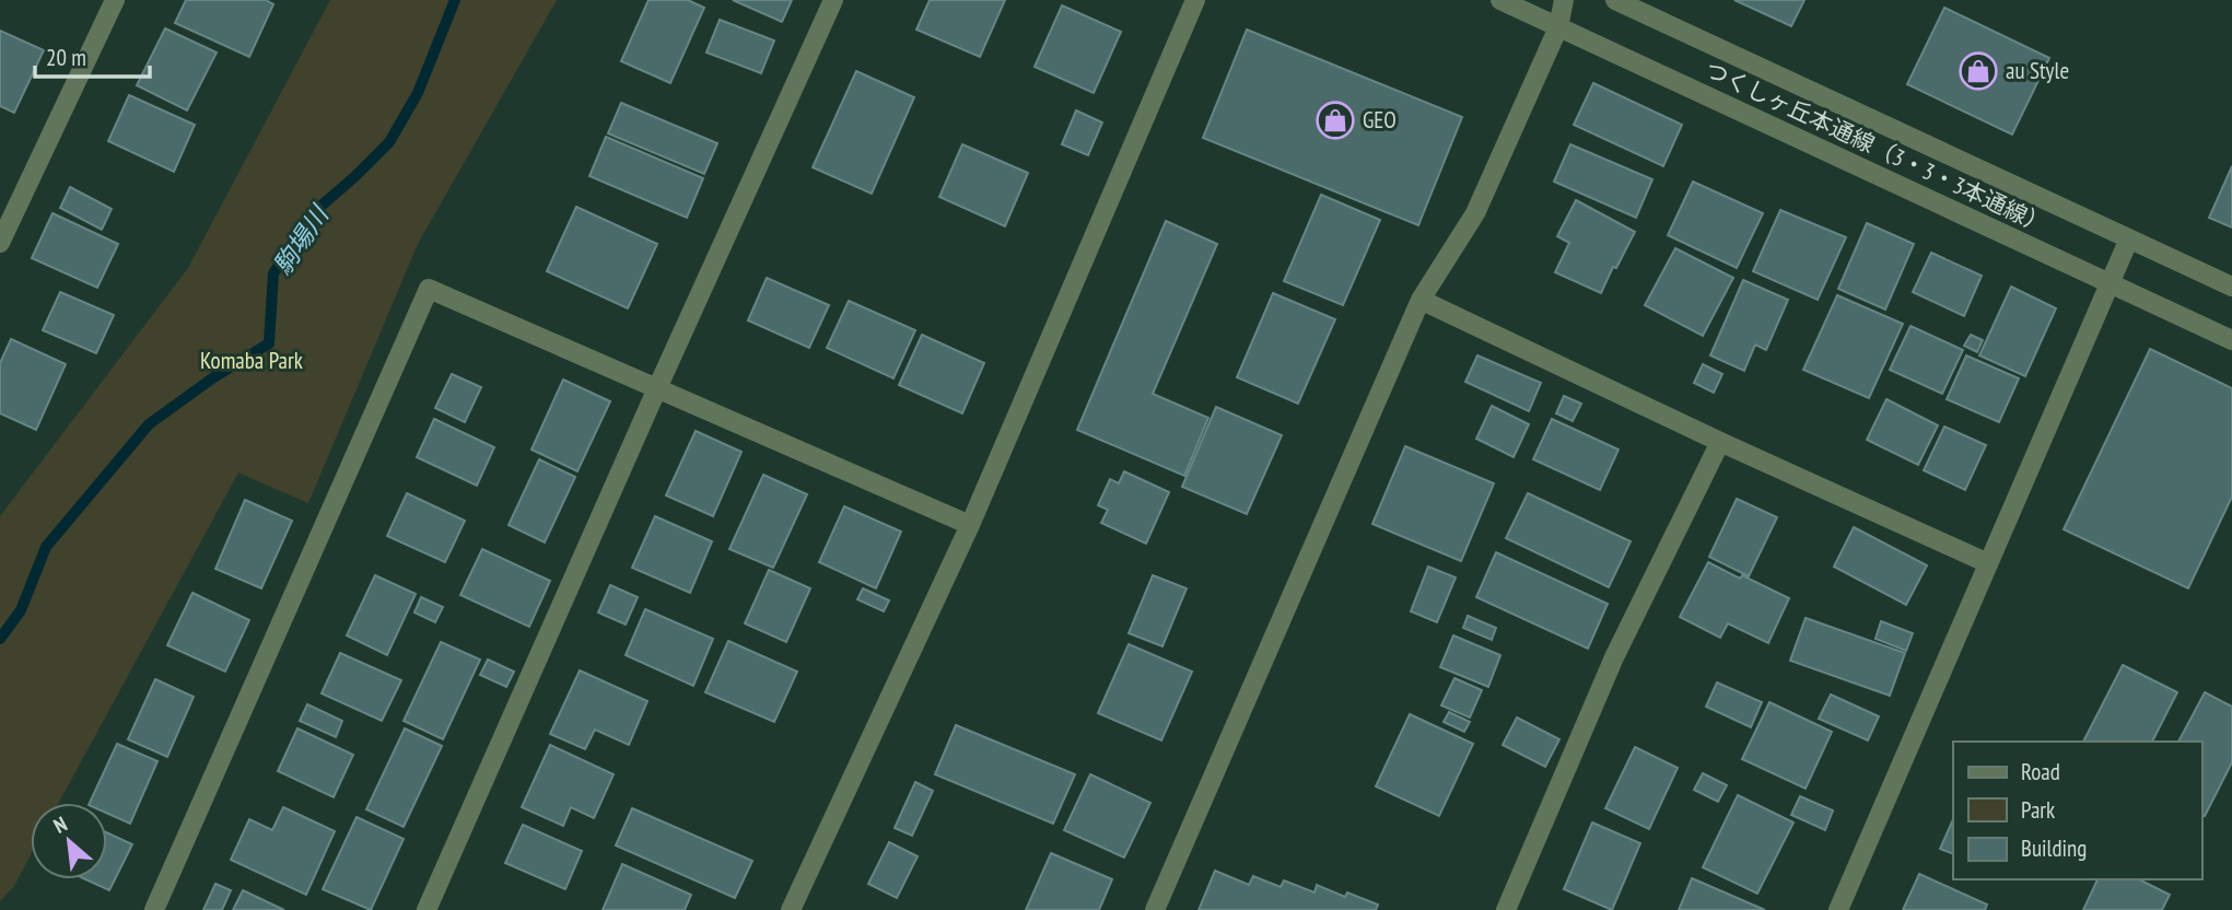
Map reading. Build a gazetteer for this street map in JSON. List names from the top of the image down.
{
  "streets": {
    "street": ["つくしヶ丘本通線（3・3・3本通線）"]
  },
  "water": ["駒場川"],
  "parks": ["Komaba Park"],
  "places": {
    "shop": ["au Style", "GEO"]
  },
  "legend": ["Road", "Park", "Building"],
  "scale_bar": "20 m",
  "north": "top left"
}
